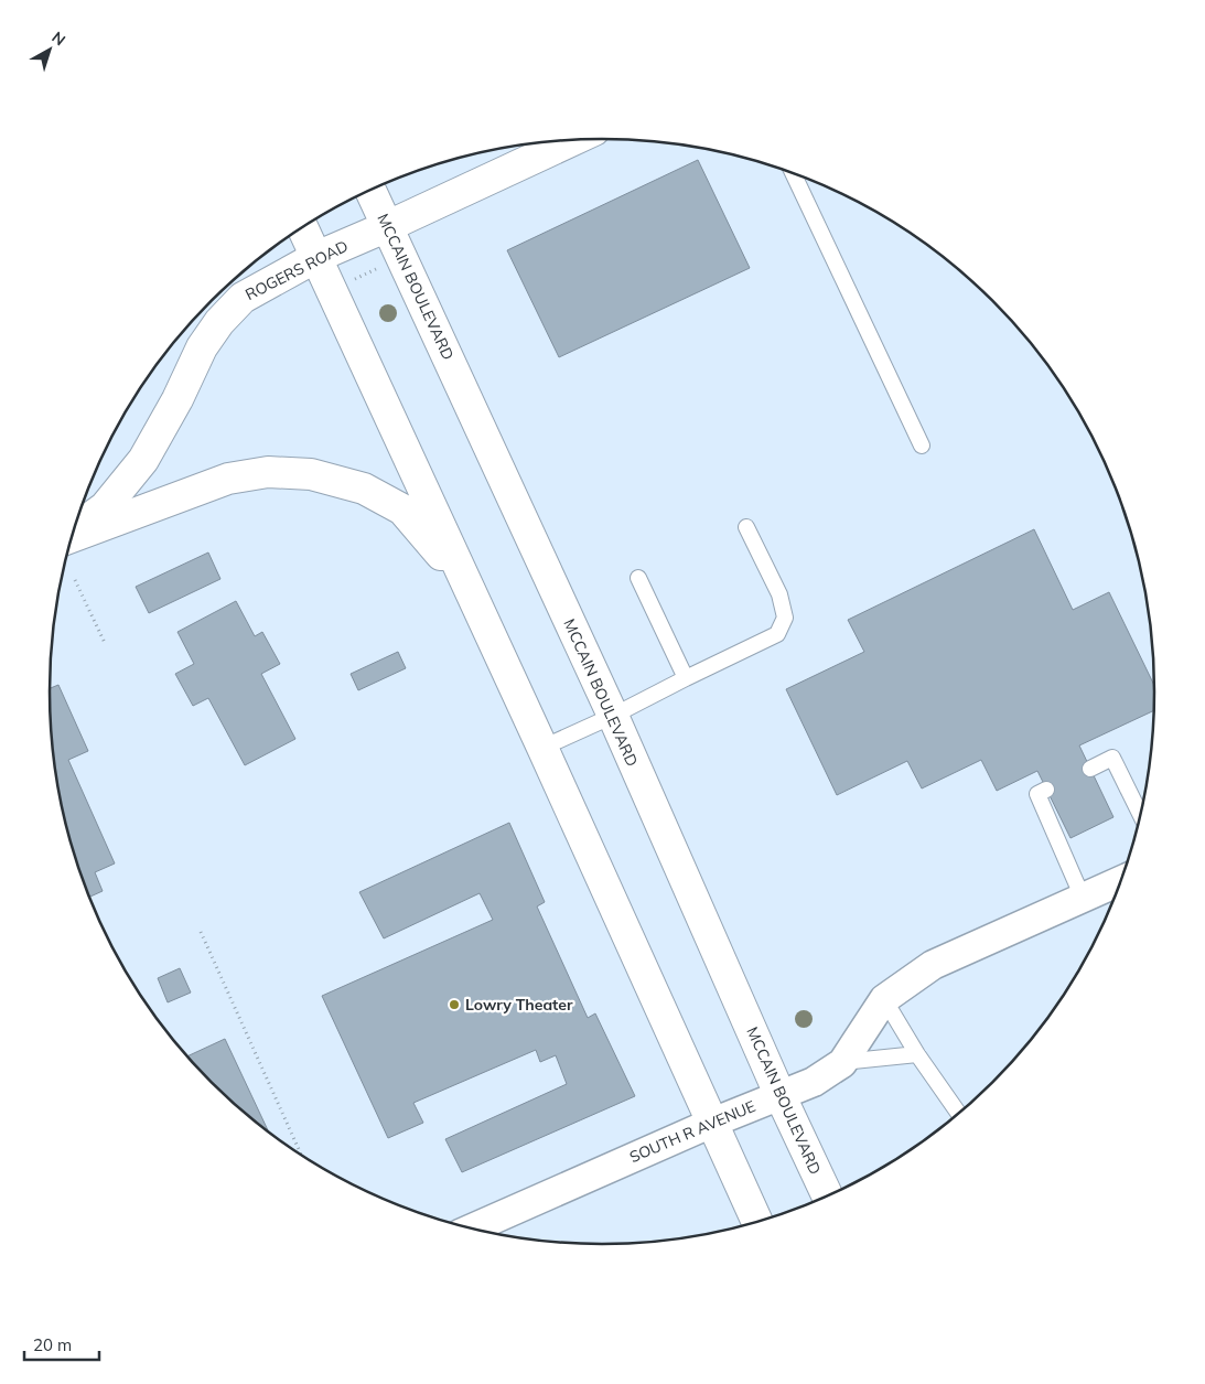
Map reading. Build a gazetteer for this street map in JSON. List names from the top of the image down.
{
  "streets": {
    "street": ["ROGERS ROAD", "MCCAIN BOULEVARD", "SOUTH R AVENUE"]
  },
  "crossings": [
    ["ROGERS ROAD", "MCCAIN BOULEVARD"],
    ["MCCAIN BOULEVARD", "SOUTH R AVENUE"]
  ],
  "places": ["Lowry Theater"],
  "scale_bar": "20 m",
  "north": "top right"
}
